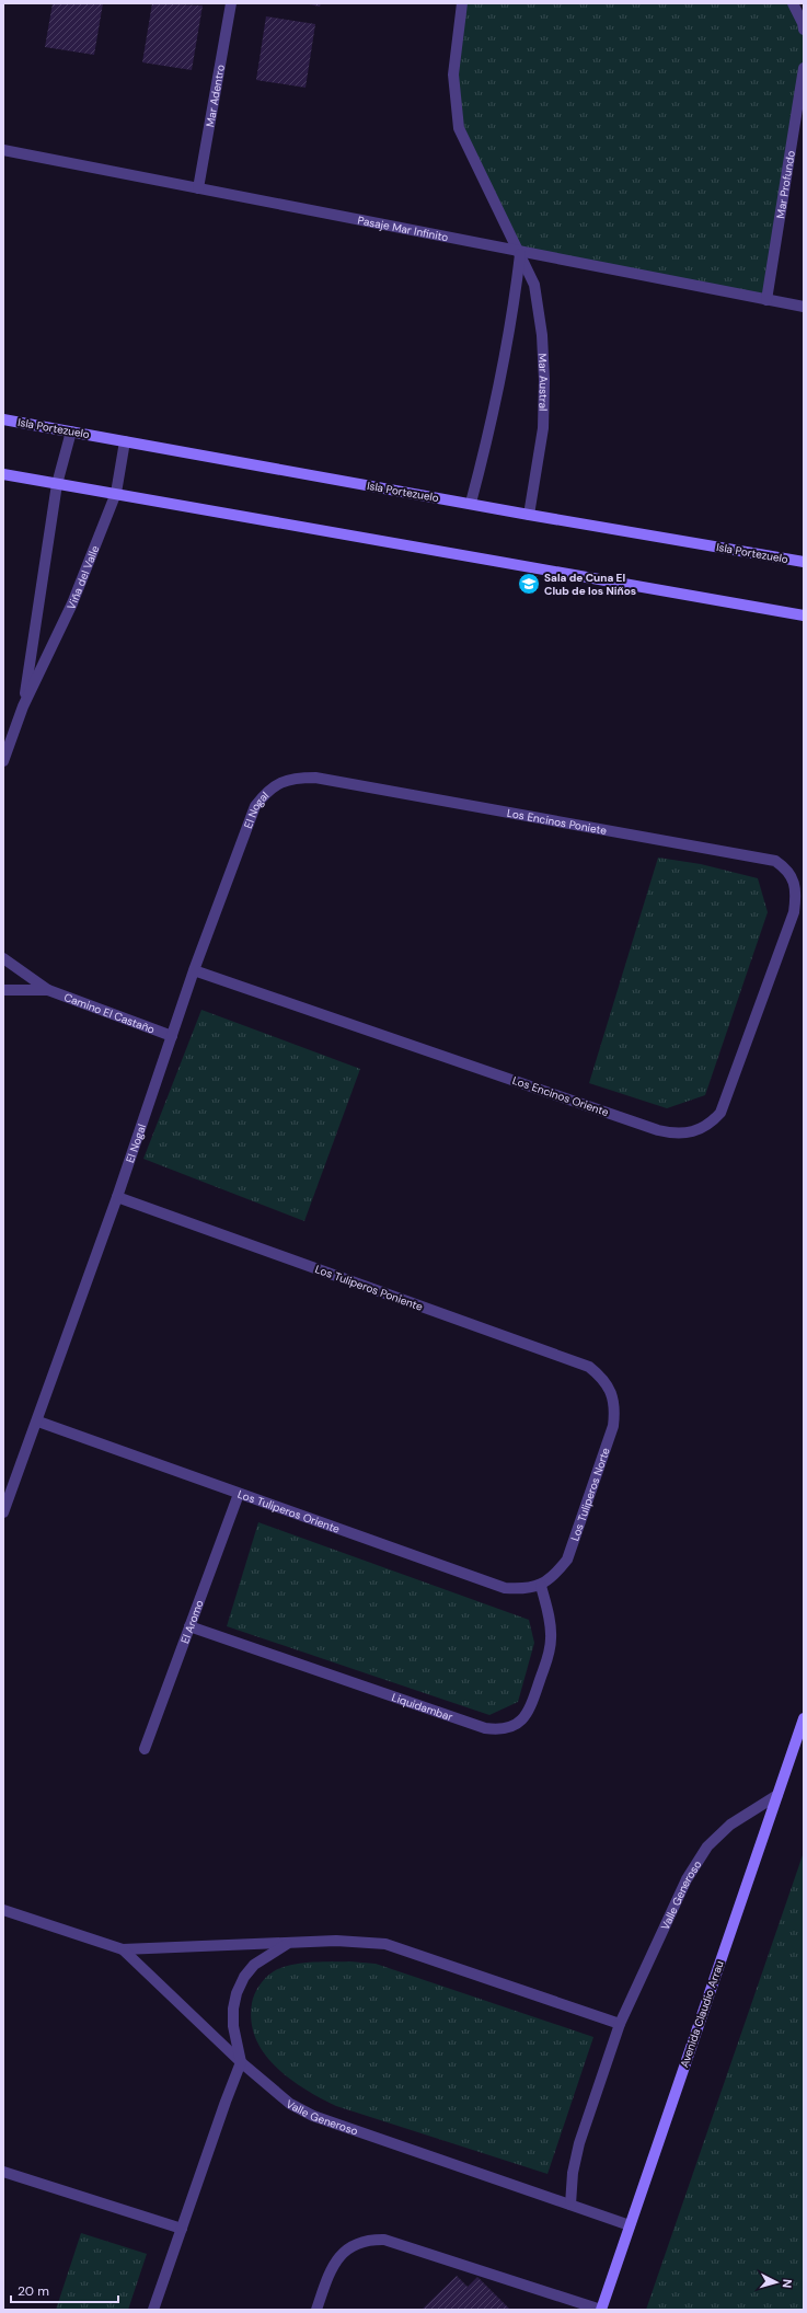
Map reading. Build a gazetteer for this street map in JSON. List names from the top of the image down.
{
  "streets": {
    "street": [
      "Mar Adentro",
      "Mar Profundo",
      "Pasaje Mar Infinito",
      "Mar Austral",
      "Isla Portezuelo",
      "Viña del Valle",
      "El Nogal",
      "Los Encinos Poniete",
      "Camino El Castaño",
      "Los Encinos Oriente",
      "Los Tuliperos Poniente",
      "Los Tuliperos Norte",
      "Los Tuliperos Oriente",
      "El Aromo",
      "Liquidambar",
      "Valle Generoso",
      "Avenida Claudio Arrau"
    ]
  },
  "crossings": [
    ["Mar Adentro", "Pasaje Mar Infinito"],
    ["Mar Profundo", "Pasaje Mar Infinito"],
    ["Pasaje Mar Infinito", "Mar Austral"],
    ["Mar Austral", "Isla Portezuelo"],
    ["Isla Portezuelo", "Viña del Valle"],
    ["El Nogal", "Los Encinos Poniete"],
    ["El Nogal", "Camino El Castaño"],
    ["El Nogal", "Los Encinos Oriente"],
    ["El Nogal", "Los Tuliperos Poniente"],
    ["El Nogal", "Los Tuliperos Oriente"],
    ["Los Encinos Poniete", "Los Encinos Oriente"],
    ["Los Tuliperos Poniente", "Los Tuliperos Norte"],
    ["Los Tuliperos Norte", "Los Tuliperos Oriente"],
    ["Los Tuliperos Norte", "Liquidambar"],
    ["Los Tuliperos Oriente", "El Aromo"],
    ["Los Tuliperos Oriente", "Liquidambar"],
    ["El Aromo", "Liquidambar"],
    ["Valle Generoso", "Avenida Claudio Arrau"]
  ],
  "places": {
    "school or university": ["Sala de Cuna El Club de los Niños"]
  },
  "scale_bar": "20 m",
  "north": "right"
}
